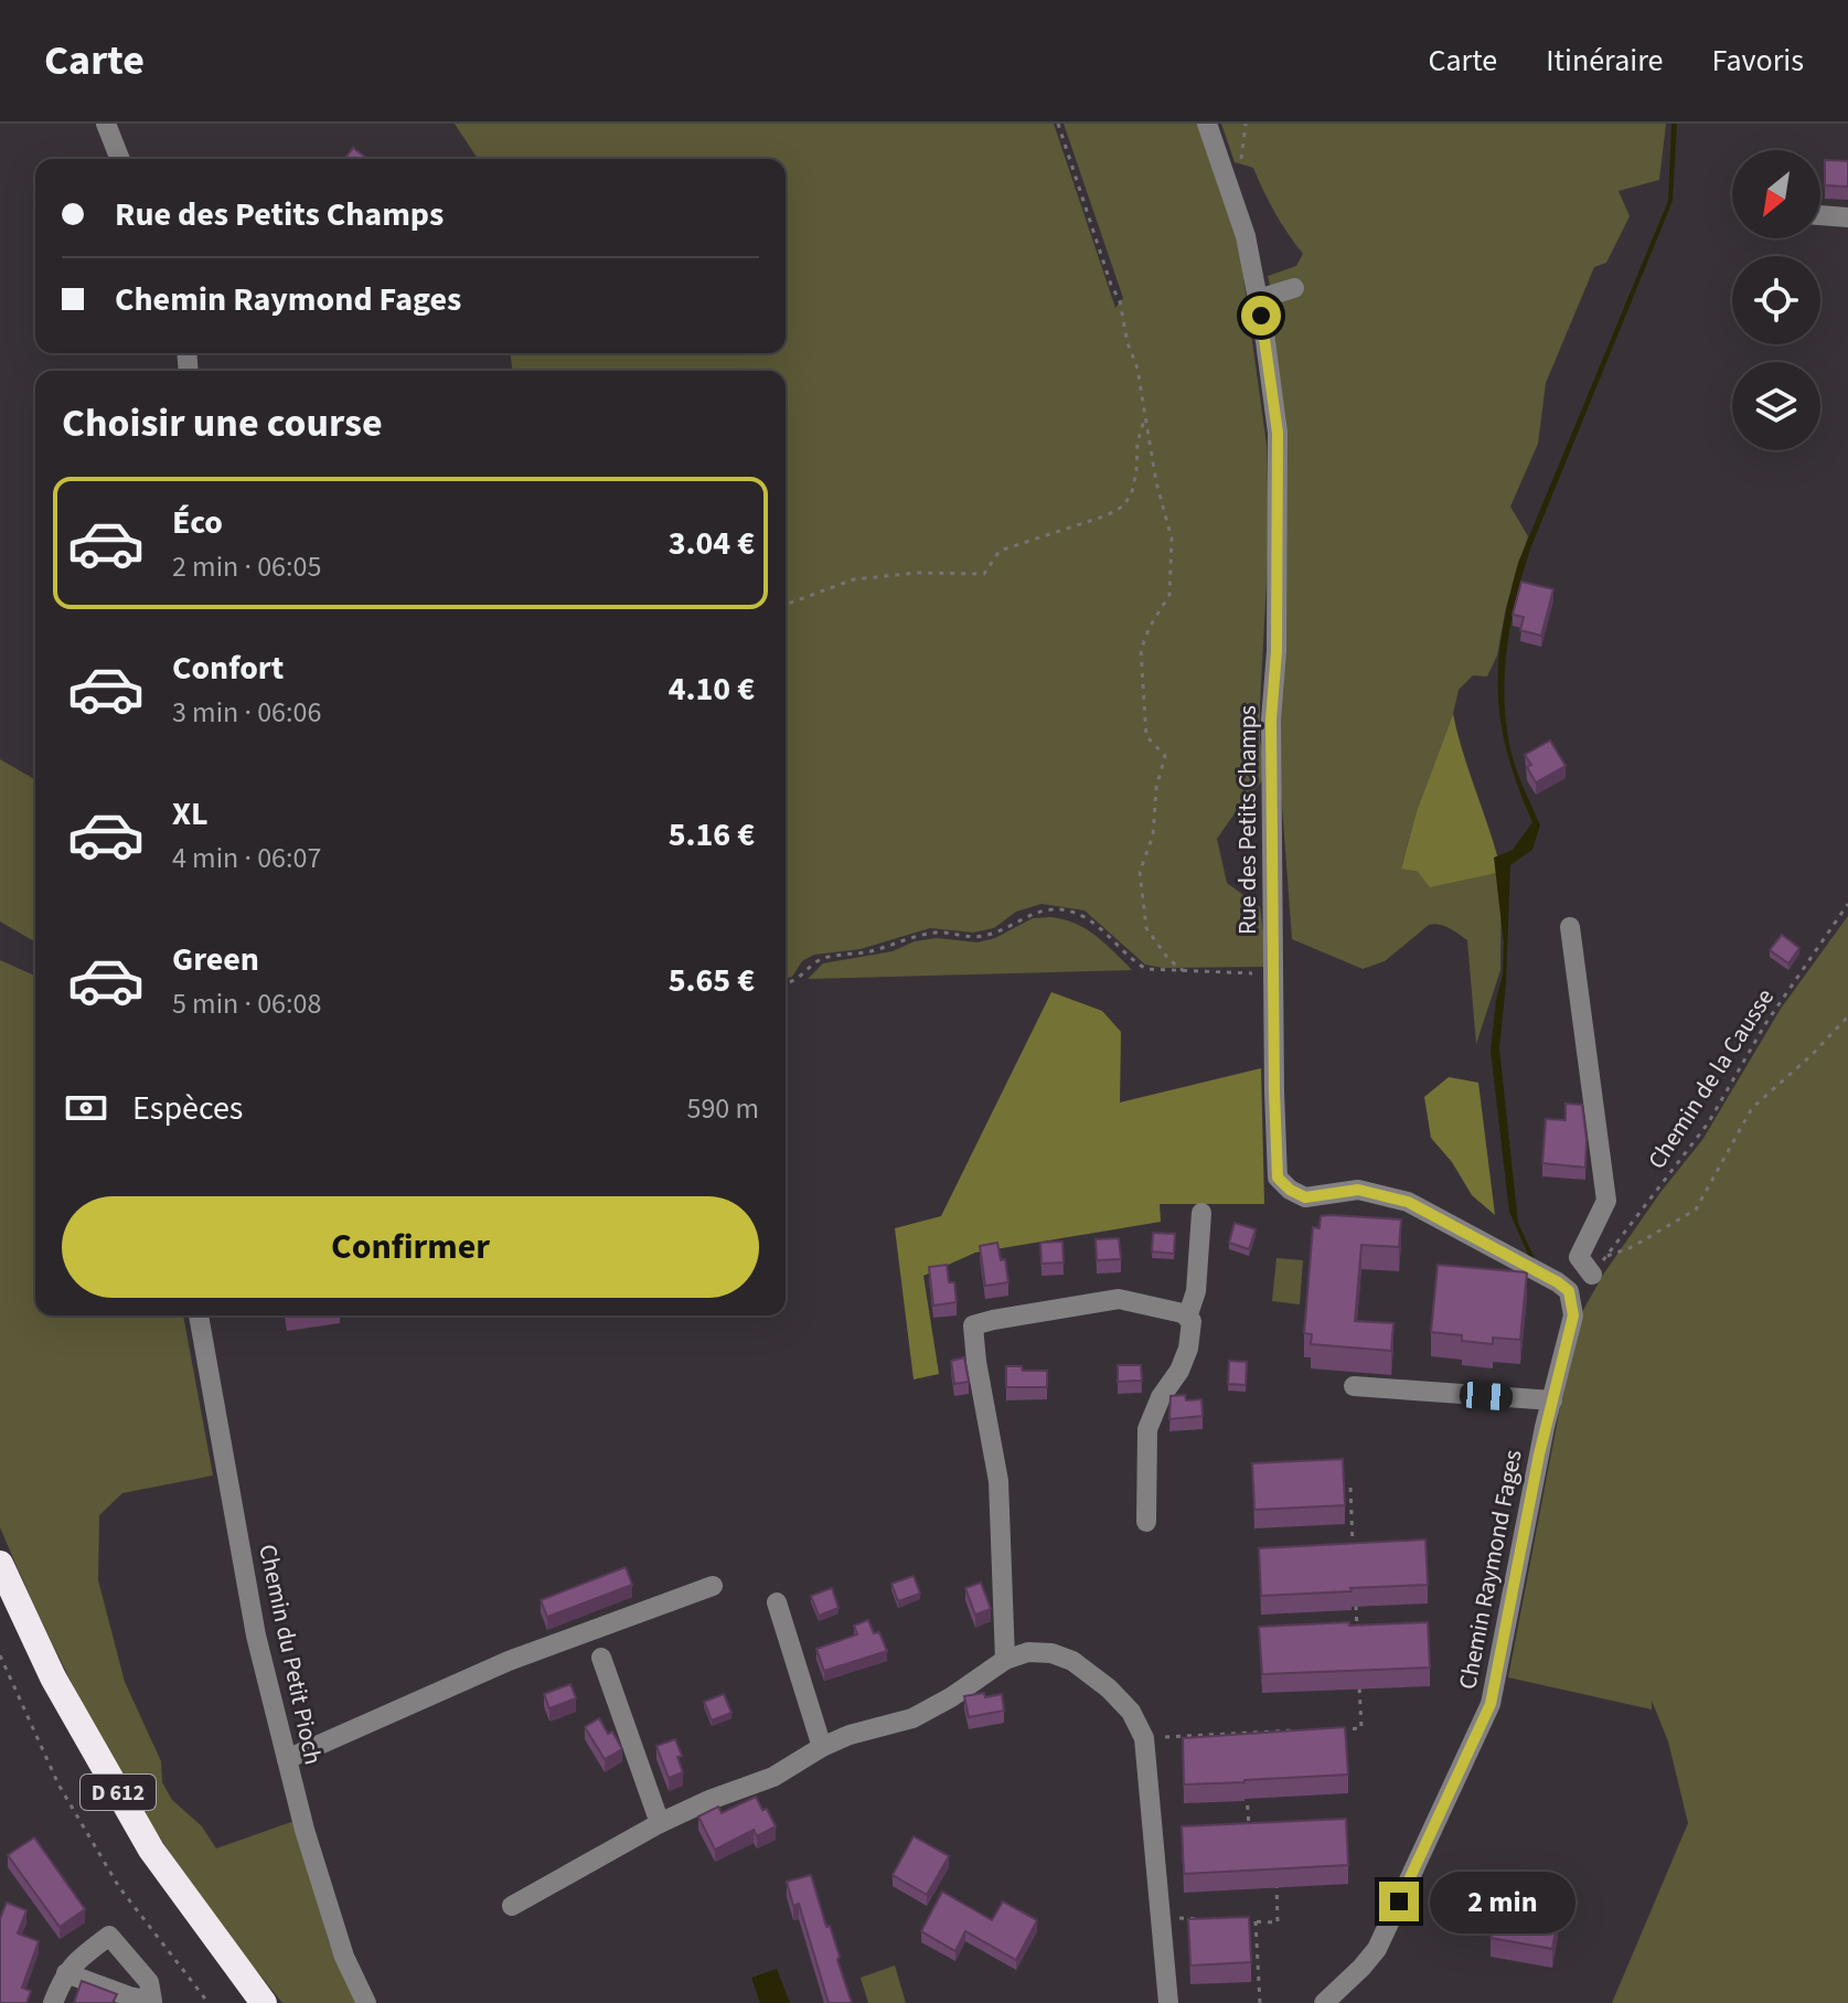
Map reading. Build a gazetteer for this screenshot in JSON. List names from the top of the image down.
{
  "streets": {
    "highway": ["D 612"],
    "street": ["Rue des Petits Champs", "Chemin Raymond Fages", "Chemin du Petit Pioch"],
    "path": ["Chemin de la Causse"]
  },
  "crossings": [
    ["Rue des Petits Champs", "Chemin Raymond Fages"]
  ],
  "north": "bottom left",
  "page": {
    "header": "Carte",
    "nav": ["Carte", "Itinéraire", "Favoris"],
    "banner": ["Rue des Petits Champs", "Chemin Raymond Fages"],
    "heading": "Choisir une course",
    "list": [
      {
        "name": "Éco",
        "note": "2 min · 06:05",
        "value": "3.04 €"
      },
      {
        "name": "Confort",
        "note": "3 min · 06:06",
        "value": "4.10 €"
      },
      {
        "name": "XL",
        "note": "4 min · 06:07",
        "value": "5.16 €"
      },
      {
        "name": "Green",
        "note": "5 min · 06:08",
        "value": "5.65 €"
      }
    ],
    "pay": ["Espèces", "590 m"],
    "buttons": "Confirmer",
    "bubble": "2 min"
  }
}
